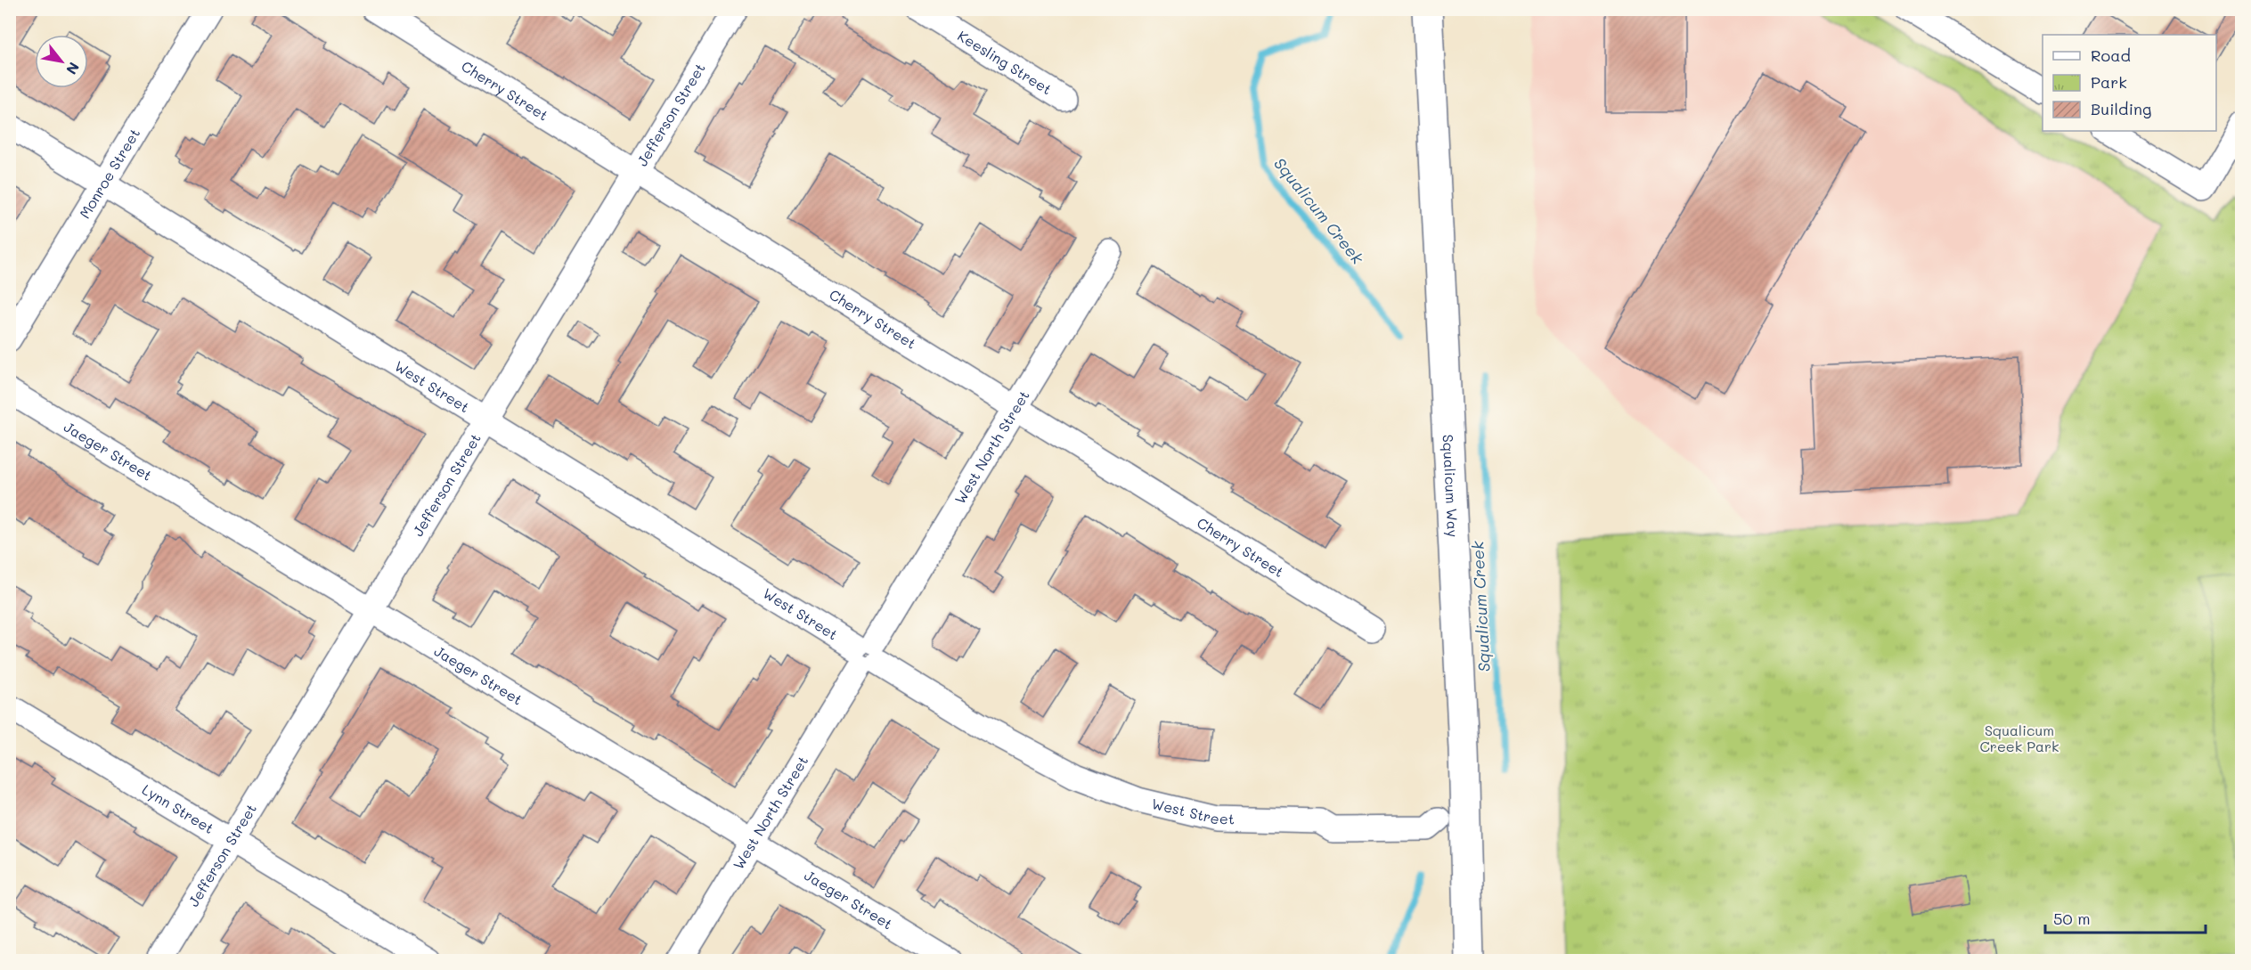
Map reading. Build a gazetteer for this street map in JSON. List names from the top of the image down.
{
  "streets": {
    "street": [
      "Keesling Street",
      "Cherry Street",
      "Jefferson Street",
      "Monroe Street",
      "West Street",
      "West North Street",
      "Jaeger Street",
      "Squalicum Way",
      "Lynn Street"
    ]
  },
  "crossings": [
    ["Cherry Street", "Jefferson Street"],
    ["Cherry Street", "West North Street"],
    ["Jefferson Street", "West Street"],
    ["Jefferson Street", "Jaeger Street"],
    ["Jefferson Street", "Lynn Street"],
    ["Monroe Street", "West Street"],
    ["West Street", "West North Street"],
    ["West Street", "Squalicum Way"],
    ["West North Street", "Jaeger Street"]
  ],
  "water": ["Squalicum Creek"],
  "parks": ["Squalicum Creek Park"],
  "legend": ["Road", "Park", "Building"],
  "scale_bar": "50 m",
  "north": "bottom right"
}
